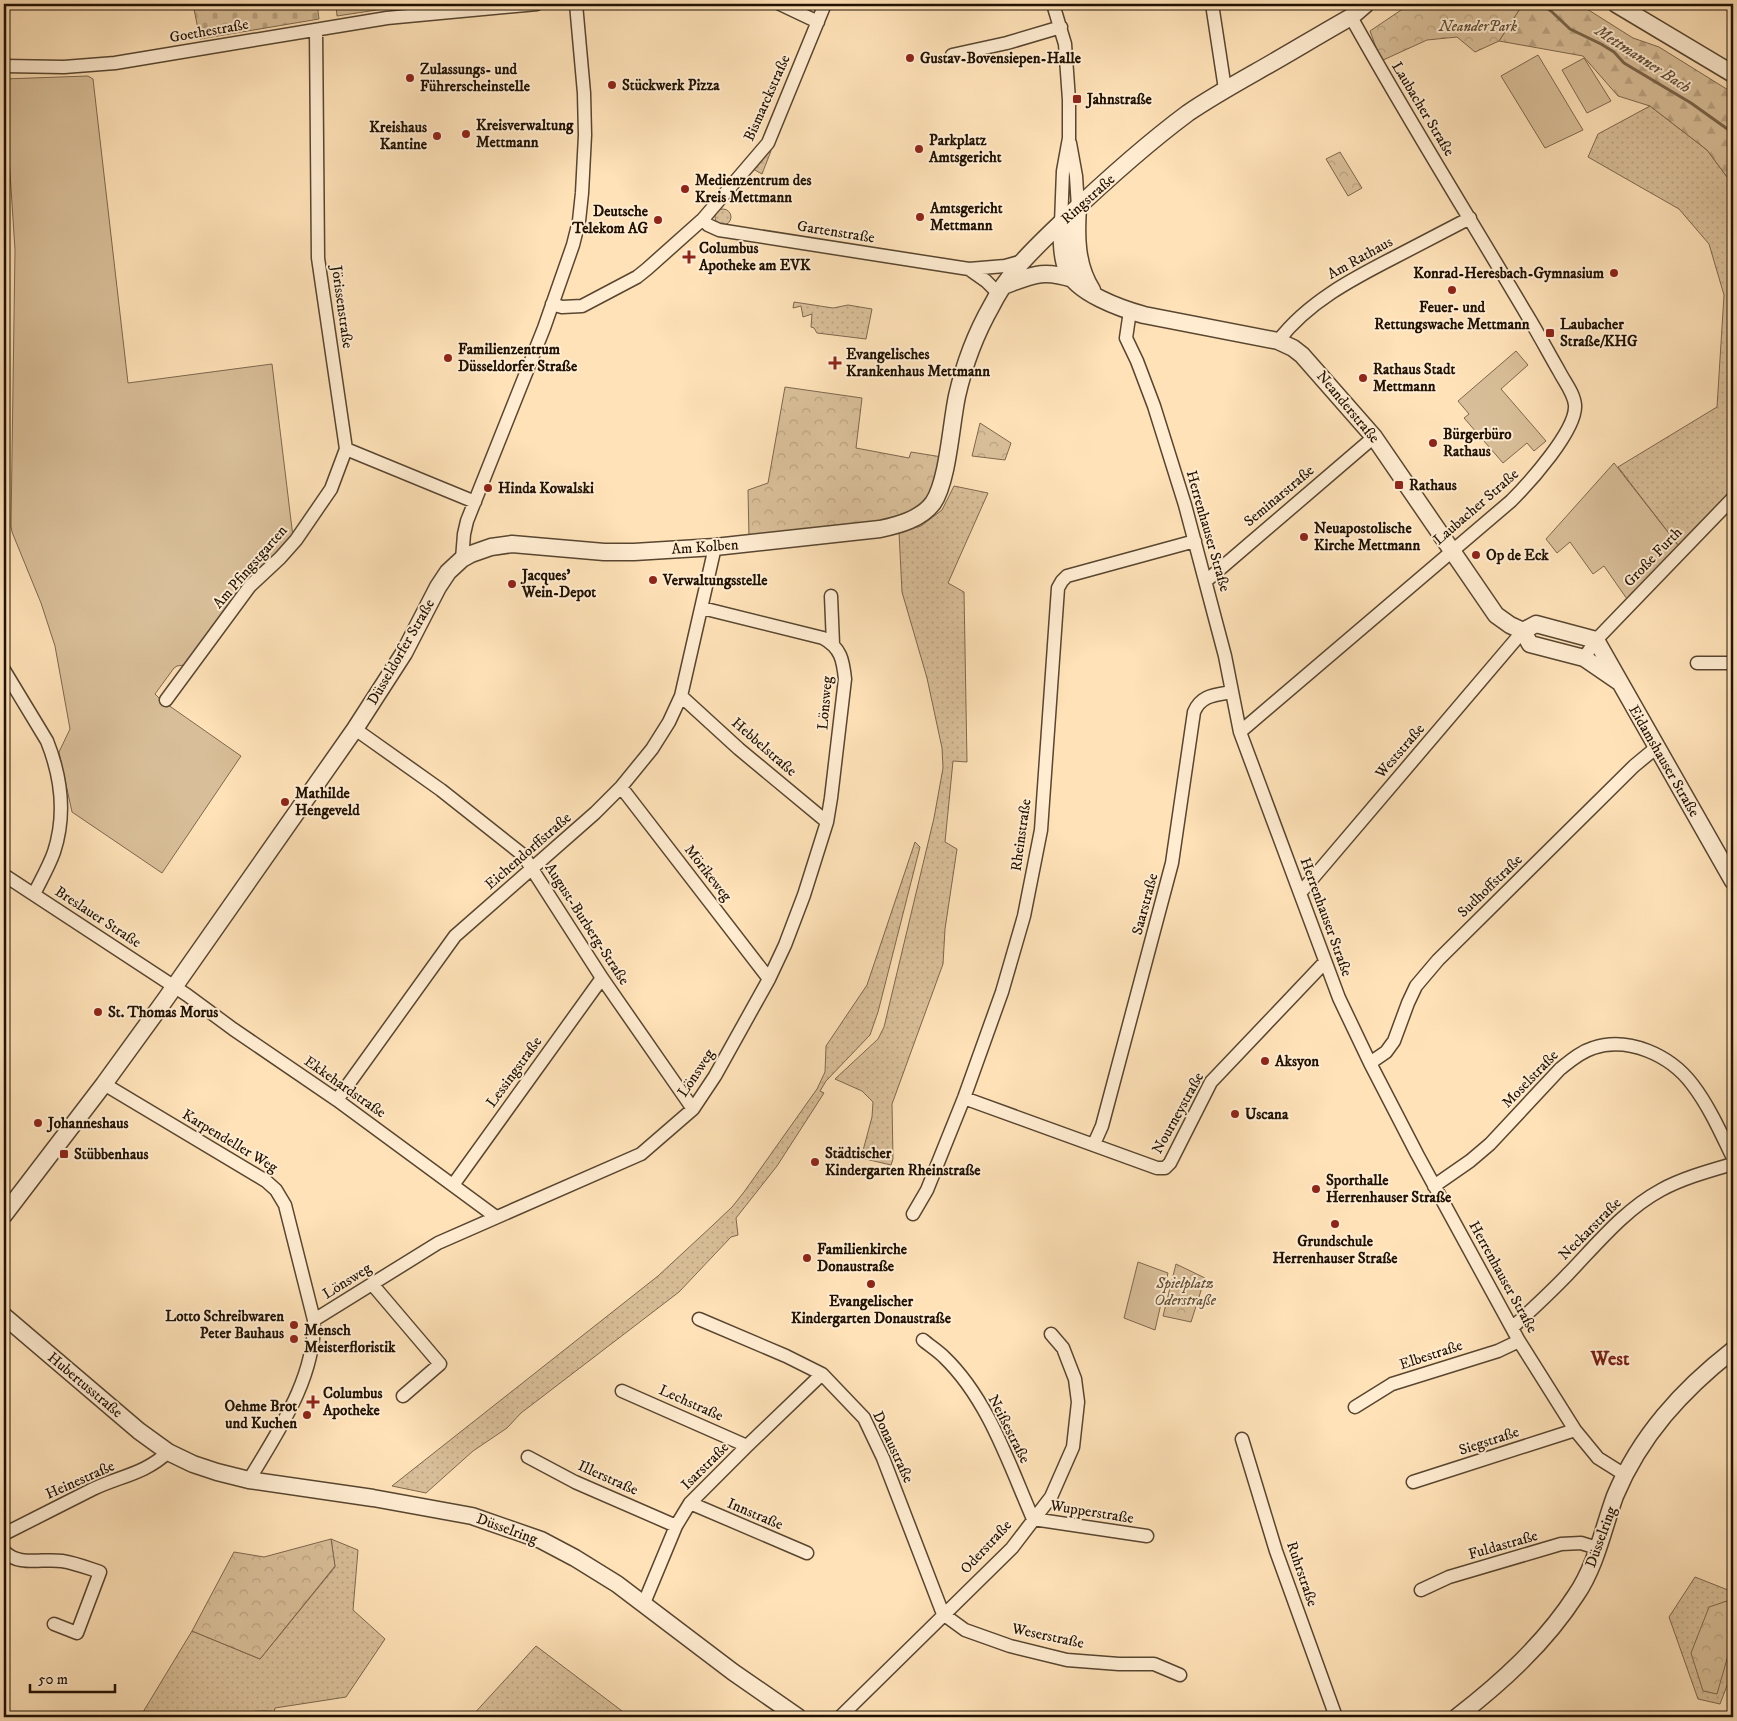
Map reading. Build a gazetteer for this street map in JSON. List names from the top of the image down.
{
  "streets": {
    "street": [
      "Goethestraße",
      "Bismarckstraße",
      "Laubacher Straße",
      "Ringstraße",
      "Gartenstraße",
      "Am Rathaus",
      "Jörissenstraße",
      "Neanderstraße",
      "Seminarstraße",
      "Herrenhauser Straße",
      "Am Kolben",
      "Große Furth",
      "Am Pfingstgarten",
      "Düsseldorfer Straße",
      "Lönsweg",
      "Hebbelstraße",
      "Weststraße",
      "Eidamshauser Straße",
      "Rheinstraße",
      "Eichendorffstraße",
      "Mörikeweg",
      "Sudhoffstraße",
      "Saarstraße",
      "Breslauer Straße",
      "August-Burberg-Straße",
      "Lessingstraße",
      "Moselstraße",
      "Ekkehardstraße",
      "Nourneystraße",
      "Karpendeller Weg",
      "Neckarstraße",
      "Elbestraße",
      "Hubertusstraße",
      "Lechstraße",
      "Neißestraße",
      "Siegstraße",
      "Donaustraße",
      "Isarstraße",
      "Illerstraße",
      "Heinestraße",
      "Wupperstraße",
      "Innstraße",
      "Düsselring",
      "Fuldastraße",
      "Oderstraße",
      "Ruhrstraße",
      "Weserstraße"
    ]
  },
  "crossings": [
    ["Goethestraße", "Jörissenstraße"],
    ["Bismarckstraße", "Gartenstraße"],
    ["Laubacher Straße", "Ringstraße"],
    ["Laubacher Straße", "Am Rathaus"],
    ["Laubacher Straße", "Neanderstraße"],
    ["Laubacher Straße", "Herrenhauser Straße"],
    ["Ringstraße", "Gartenstraße"],
    ["Ringstraße", "Am Kolben"],
    ["Am Rathaus", "Neanderstraße"],
    ["Jörissenstraße", "Am Pfingstgarten"],
    ["Neanderstraße", "Seminarstraße"],
    ["Neanderstraße", "Herrenhauser Straße"],
    ["Neanderstraße", "Große Furth"],
    ["Neanderstraße", "Weststraße"],
    ["Neanderstraße", "Eidamshauser Straße"],
    ["Seminarstraße", "Herrenhauser Straße"],
    ["Herrenhauser Straße", "Weststraße"],
    ["Herrenhauser Straße", "Rheinstraße"],
    ["Herrenhauser Straße", "Sudhoffstraße"],
    ["Herrenhauser Straße", "Saarstraße"],
    ["Herrenhauser Straße", "Moselstraße"],
    ["Herrenhauser Straße", "Nourneystraße"],
    ["Herrenhauser Straße", "Neckarstraße"],
    ["Herrenhauser Straße", "Elbestraße"],
    ["Herrenhauser Straße", "Siegstraße"],
    ["Herrenhauser Straße", "Düsselring"],
    ["Am Kolben", "Düsseldorfer Straße"],
    ["Große Furth", "Eidamshauser Straße"],
    ["Düsseldorfer Straße", "Breslauer Straße"],
    ["Düsseldorfer Straße", "August-Burberg-Straße"],
    ["Düsseldorfer Straße", "Ekkehardstraße"],
    ["Düsseldorfer Straße", "Karpendeller Weg"],
    ["Lönsweg", "Hebbelstraße"],
    ["Lönsweg", "Mörikeweg"],
    ["Lönsweg", "August-Burberg-Straße"],
    ["Lönsweg", "Ekkehardstraße"],
    ["Lönsweg", "Karpendeller Weg"],
    ["Hebbelstraße", "Eichendorffstraße"],
    ["Eidamshauser Straße", "Sudhoffstraße"],
    ["Rheinstraße", "Nourneystraße"],
    ["Eichendorffstraße", "Mörikeweg"],
    ["Eichendorffstraße", "August-Burberg-Straße"],
    ["Eichendorffstraße", "Ekkehardstraße"],
    ["Saarstraße", "Nourneystraße"],
    ["Breslauer Straße", "Ekkehardstraße"],
    ["August-Burberg-Straße", "Lessingstraße"],
    ["Lessingstraße", "Ekkehardstraße"],
    ["Karpendeller Weg", "Düsselring"],
    ["Hubertusstraße", "Heinestraße"],
    ["Hubertusstraße", "Düsselring"],
    ["Lechstraße", "Isarstraße"],
    ["Neißestraße", "Wupperstraße"],
    ["Neißestraße", "Oderstraße"],
    ["Donaustraße", "Isarstraße"],
    ["Donaustraße", "Oderstraße"],
    ["Donaustraße", "Weserstraße"],
    ["Isarstraße", "Illerstraße"],
    ["Isarstraße", "Innstraße"],
    ["Isarstraße", "Düsselring"],
    ["Heinestraße", "Düsselring"],
    ["Wupperstraße", "Oderstraße"],
    ["Düsselring", "Fuldastraße"],
    ["Oderstraße", "Weserstraße"]
  ],
  "districts": ["West"],
  "water": ["Mettmanner Bach"],
  "parks": ["NeanderPark", "Spielplatz Oderstraße"],
  "places": {
    "other": [
      "Gustav-Bovensiepen-Halle",
      "Zulassungs- und Führerscheinstelle",
      "Stückwerk Pizza",
      "Kreisverwaltung Mettmann",
      "Kreishaus Kantine",
      "Parkplatz Amtsgericht",
      "Medienzentrum des Kreis Mettmann",
      "Amtsgericht Mettmann",
      "Deutsche Telekom AG",
      "Konrad-Heresbach-Gymnasium",
      "Feuer- und Rettungswache Mettmann",
      "Familienzentrum Düsseldorfer Straße",
      "Rathaus Stadt Mettmann",
      "Bürgerbüro Rathaus",
      "Hinda Kowalski",
      "Neuapostolische Kirche Mettmann",
      "Op de Eck",
      "Verwaltungsstelle",
      "Jacques’ Wein-Depot",
      "Mathilde Hengeveld",
      "St. Thomas Morus",
      "Aksyon",
      "Uscana",
      "Johanneshaus",
      "Städtischer Kindergarten Rheinstraße",
      "Sporthalle Herrenhauser Straße",
      "Grundschule Herrenhauser Straße",
      "Familienkirche Donaustraße",
      "Evangelischer Kindergarten Donaustraße",
      "Lotto Schreibwaren Peter Bauhaus",
      "Mensch Meisterfloristik",
      "Oehme Brot und Kuchen"
    ],
    "transit": [
      "Jahnstraße",
      "Laubacher Straße/KHG",
      "Rathaus",
      "Stübbenhaus"
    ],
    "health": ["Columbus Apotheke am EVK", "Evangelisches Krankenhaus Mettmann", "Columbus Apotheke"]
  },
  "scale_bar": "50 m"
}
